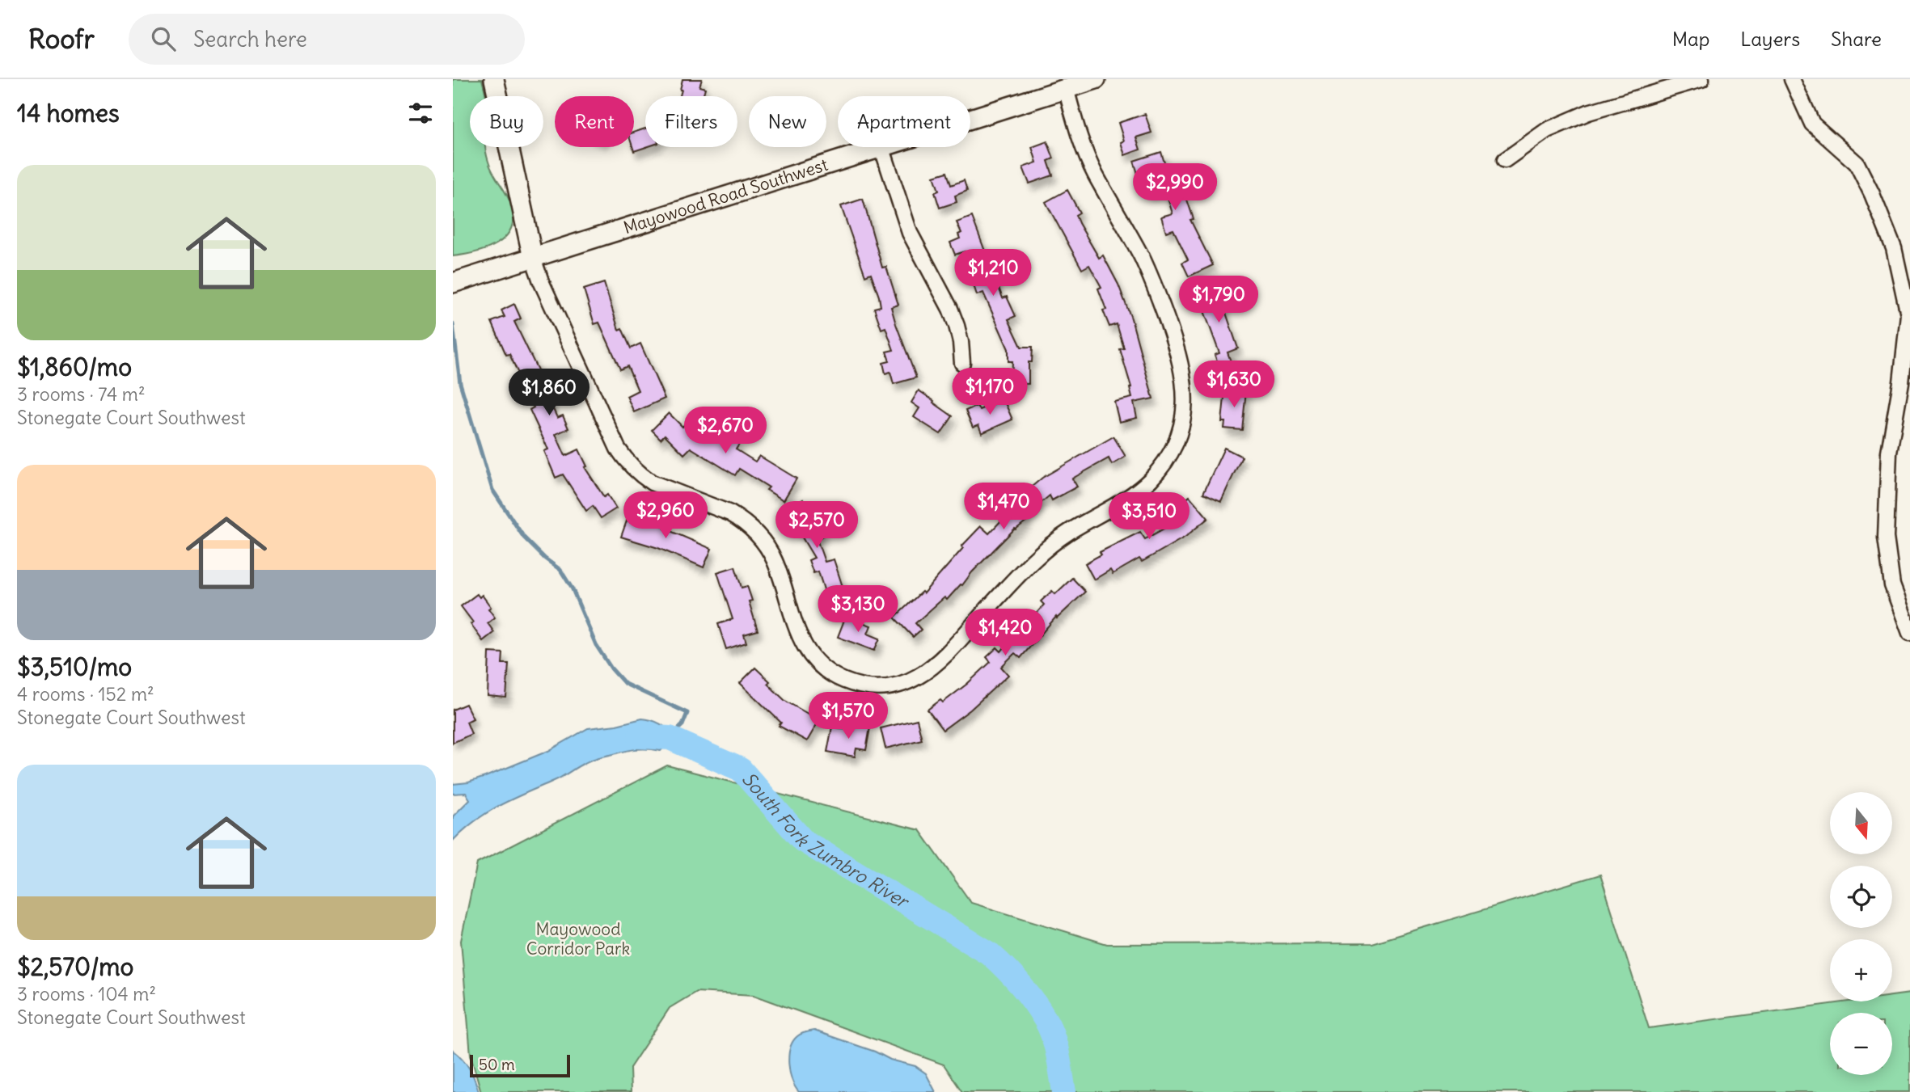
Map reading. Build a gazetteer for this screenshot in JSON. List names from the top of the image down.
{
  "streets": {
    "street": ["Mayowood Road Southwest"]
  },
  "water": ["South Fork Zumbro River"],
  "parks": ["Mayowood Corridor Park"],
  "scale_bar": "50 m",
  "north": "bottom",
  "page": {
    "header": "Roofr",
    "search": "Search here",
    "nav": ["Map", "Layers", "Share"],
    "heading": "14 homes",
    "chip": [
      "Buy",
      "Rent",
      "Filters",
      "New",
      "Apartment"
    ],
    "list": [
      {
        "name": "$1,860/mo",
        "note": "3 rooms · 74 m² · Stonegate Court Southwest"
      },
      {
        "name": "$3,510/mo",
        "note": "4 rooms · 152 m² · Stonegate Court Southwest"
      },
      {
        "name": "$2,570/mo",
        "note": "3 rooms · 104 m² · Stonegate Court Southwest"
      }
    ],
    "price": [
      "$2,990",
      "$1,210",
      "$1,790",
      "$1,630",
      "$1,170",
      "$1,860",
      "$2,670",
      "$1,470",
      "$2,960",
      "$3,510",
      "$2,570",
      "$3,130",
      "$1,420",
      "$1,570"
    ],
    "map_buttons": ["+", "−"],
    "scale": "50 m"
  }
}
